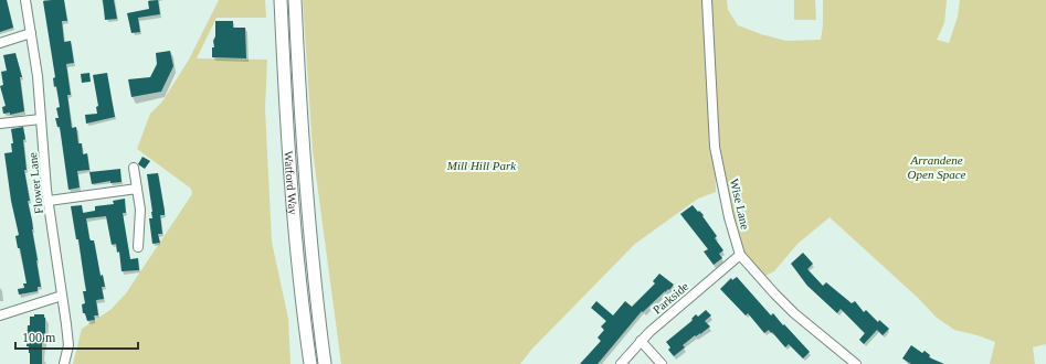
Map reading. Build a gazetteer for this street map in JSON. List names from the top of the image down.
{
  "streets": {
    "highway": ["Watford Way"],
    "street": ["Flower Lane", "Wise Lane", "Parkside"]
  },
  "crossings": [
    ["Wise Lane", "Parkside"]
  ],
  "parks": ["Arrandene Open Space", "Mill Hill Park"],
  "scale_bar": "100 m"
}
